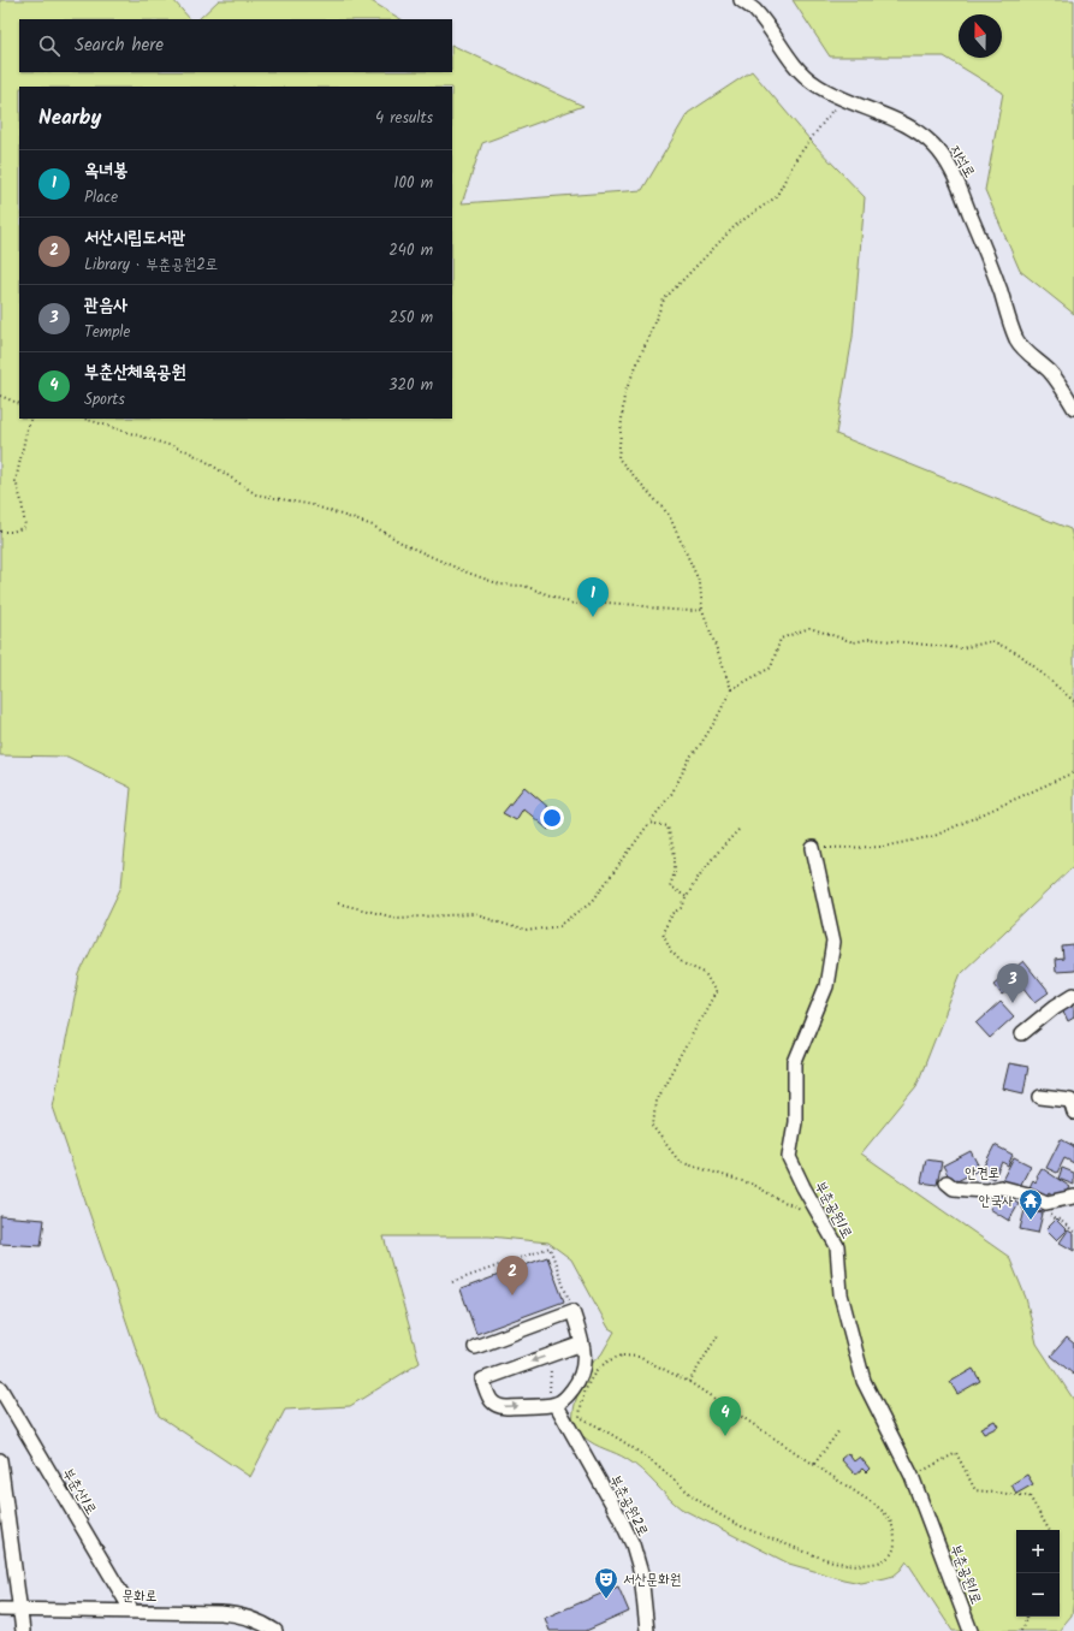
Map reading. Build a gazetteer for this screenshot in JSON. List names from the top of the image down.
{
  "streets": {
    "street": [
      "지석로",
      "안견로",
      "부춘공원1로",
      "부춘산1로",
      "부춘공원2로",
      "문화로"
    ]
  },
  "crossings": [
    ["부춘산1로", "문화로"]
  ],
  "places": {
    "temple": ["안국사"],
    "theatre": ["서산문화원"]
  },
  "north": "top",
  "page": {
    "search": "Search here",
    "heading": ["Nearby", "4 results"],
    "list": [
      {
        "mark": "1",
        "name": "옥녀봉",
        "note": "Place",
        "value": "100 m"
      },
      {
        "mark": "2",
        "name": "서산시립도서관",
        "note": "Library · 부춘공원2로",
        "value": "240 m"
      },
      {
        "mark": "3",
        "name": "관음사",
        "note": "Temple",
        "value": "250 m"
      },
      {
        "mark": "4",
        "name": "부춘산체육공원",
        "note": "Sports",
        "value": "320 m"
      }
    ],
    "pins": [
      "1",
      "3",
      "2",
      "4"
    ],
    "map_buttons": ["+", "−"]
  }
}
